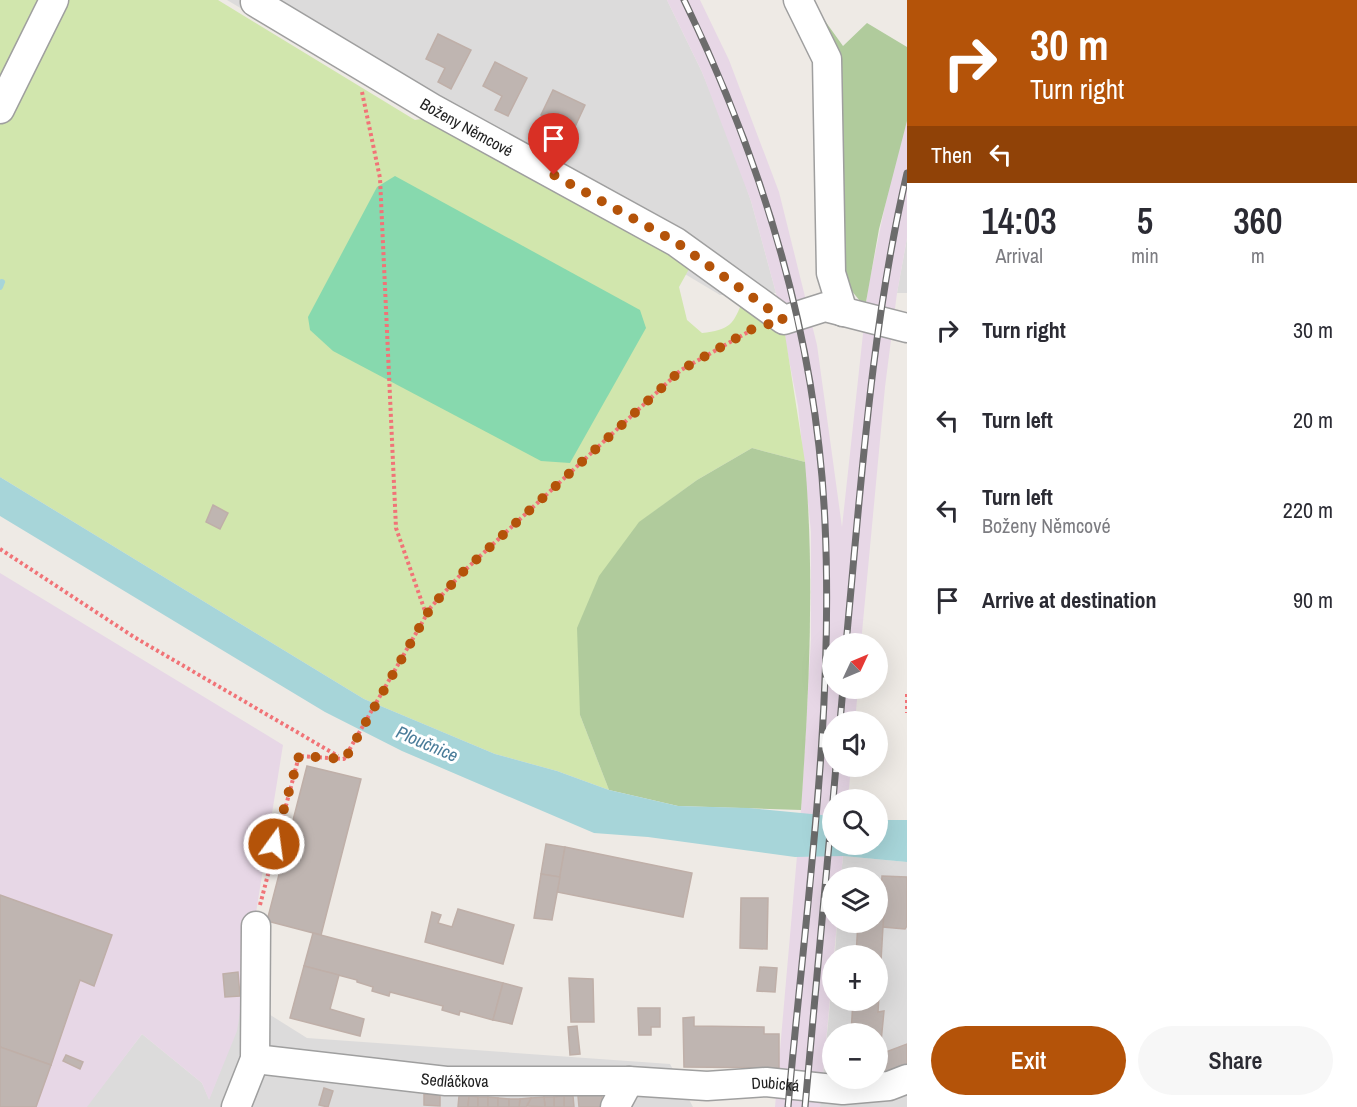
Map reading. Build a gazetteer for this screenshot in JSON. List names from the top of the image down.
{
  "streets": {
    "street": ["Boženy Němcové", "Sedláčkova", "Dubická"]
  },
  "crossings": [
    ["Sedláčkova", "Dubická"]
  ],
  "water": ["Ploučnice"],
  "north": "top right",
  "page": {
    "turn": ["30 m", "Turn right"],
    "then": "Then",
    "eta": [
      "14:03",
      "Arrival",
      "5",
      "min",
      "360",
      "m"
    ],
    "list": [
      {
        "name": "Turn right",
        "value": "30 m"
      },
      {
        "name": "Turn left",
        "value": "20 m"
      },
      {
        "name": "Turn left",
        "note": "Boženy Němcové",
        "value": "220 m"
      },
      {
        "name": "Arrive at destination",
        "value": "90 m"
      }
    ],
    "map_buttons": ["+", "−"],
    "buttons": ["Exit", "Share"]
  }
}
